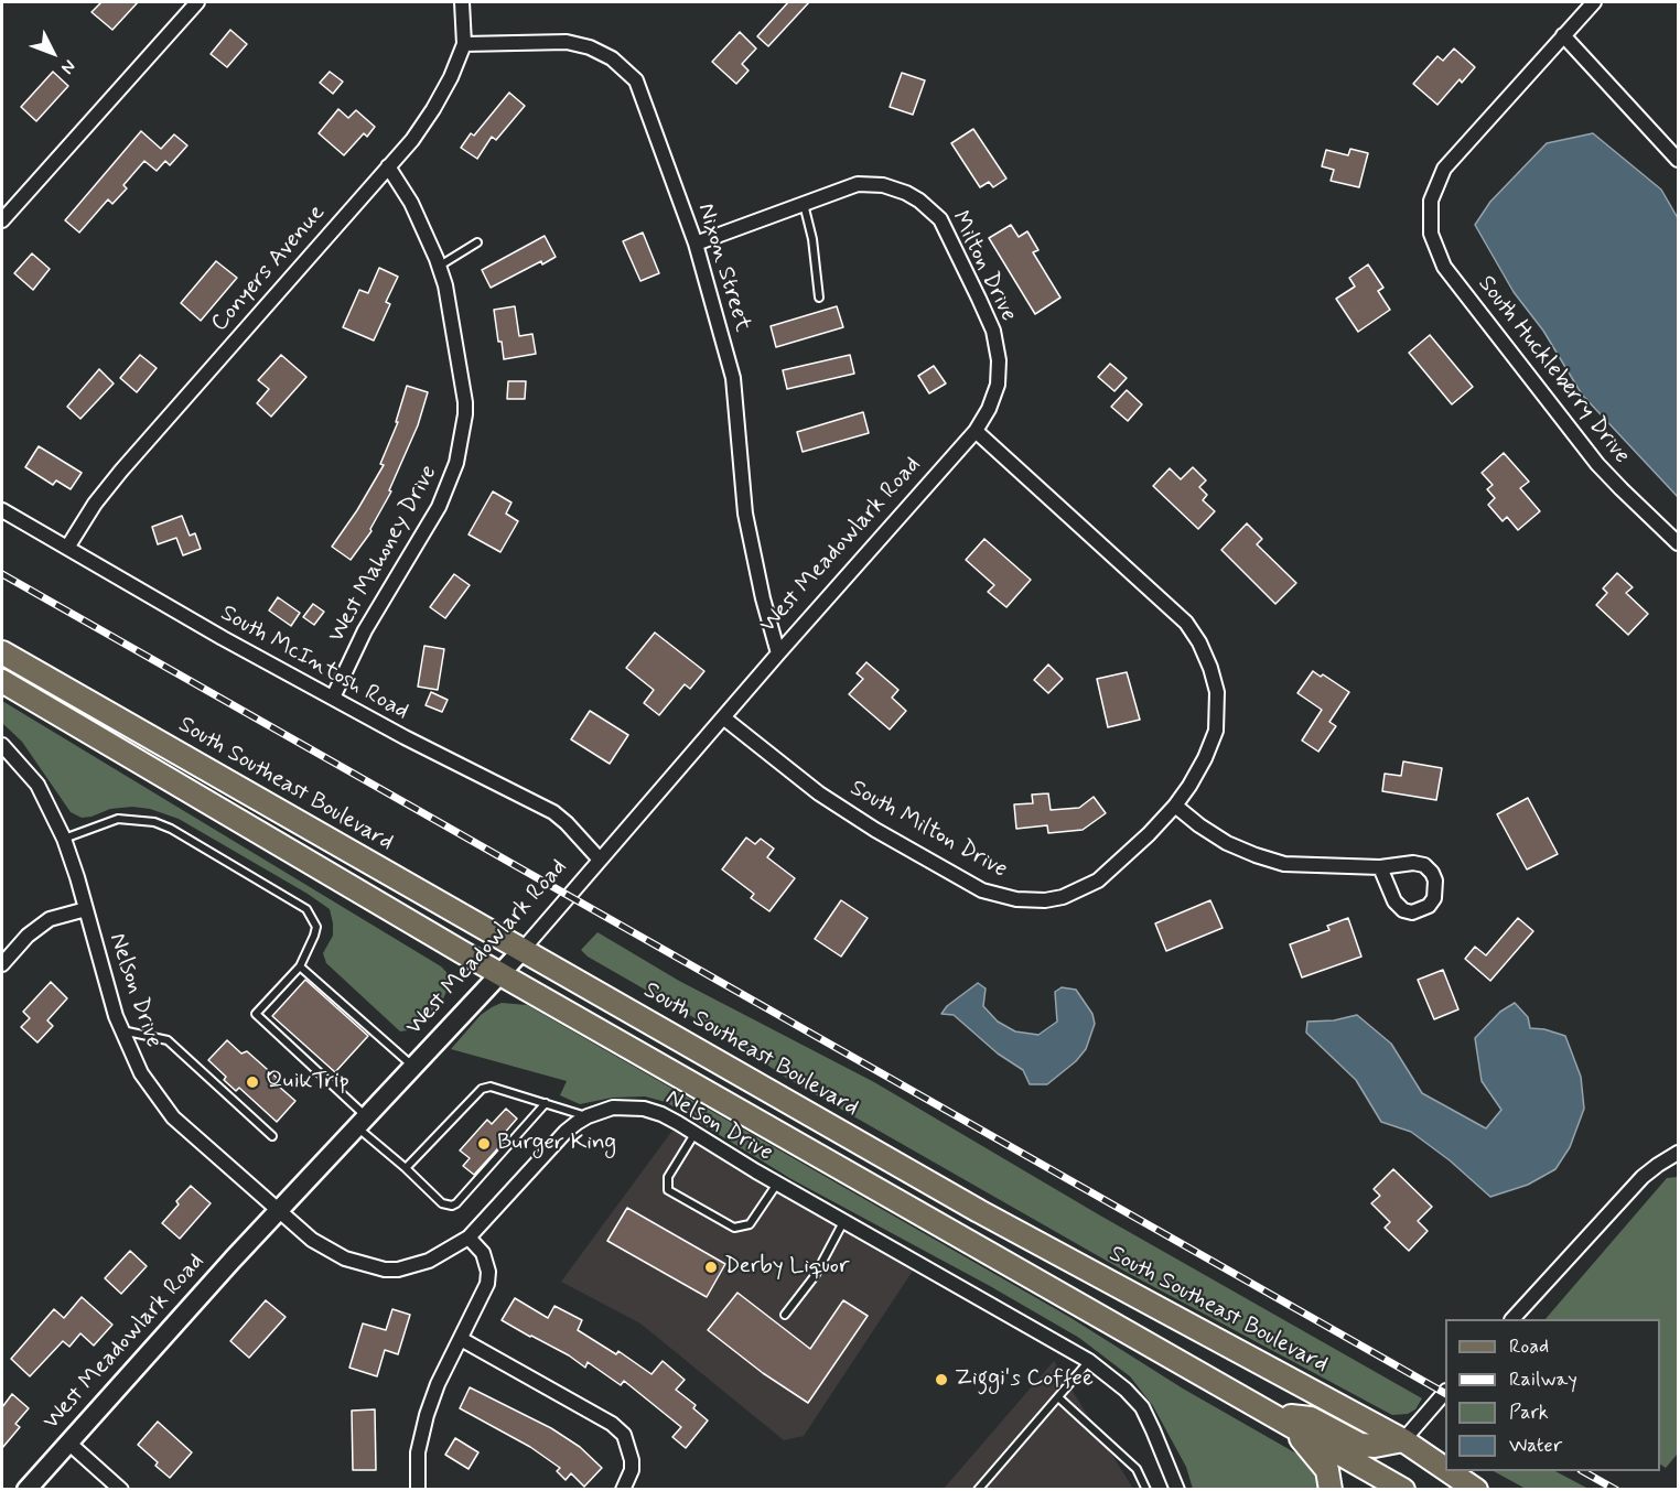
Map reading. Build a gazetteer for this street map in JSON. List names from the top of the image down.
{
  "streets": {
    "main road": ["West Meadowlark Road", "South Southeast Boulevard"],
    "street": [
      "Milton Drive",
      "Nixon Street",
      "Conyers Avenue",
      "South Huckleberry Drive",
      "West Mahoney Drive",
      "South McIntosh Road",
      "South Milton Drive",
      "Nelson Drive"
    ]
  },
  "crossings": [
    ["Milton Drive", "Nixon Street"],
    ["Milton Drive", "West Meadowlark Road"],
    ["Milton Drive", "South Milton Drive"],
    ["Nixon Street", "Conyers Avenue"],
    ["Nixon Street", "West Meadowlark Road"],
    ["Conyers Avenue", "West Mahoney Drive"],
    ["Conyers Avenue", "South McIntosh Road"],
    ["West Meadowlark Road", "South McIntosh Road"],
    ["West Meadowlark Road", "South Southeast Boulevard"],
    ["West Meadowlark Road", "South Milton Drive"],
    ["West Meadowlark Road", "Nelson Drive"],
    ["West Mahoney Drive", "South McIntosh Road"]
  ],
  "places": [
    "QuikTrip",
    "Burger King",
    "Derby Liquor",
    "Ziggi's Coffee"
  ],
  "legend": [
    "Road",
    "Railway",
    "Park",
    "Water"
  ],
  "north": "bottom right"
}
